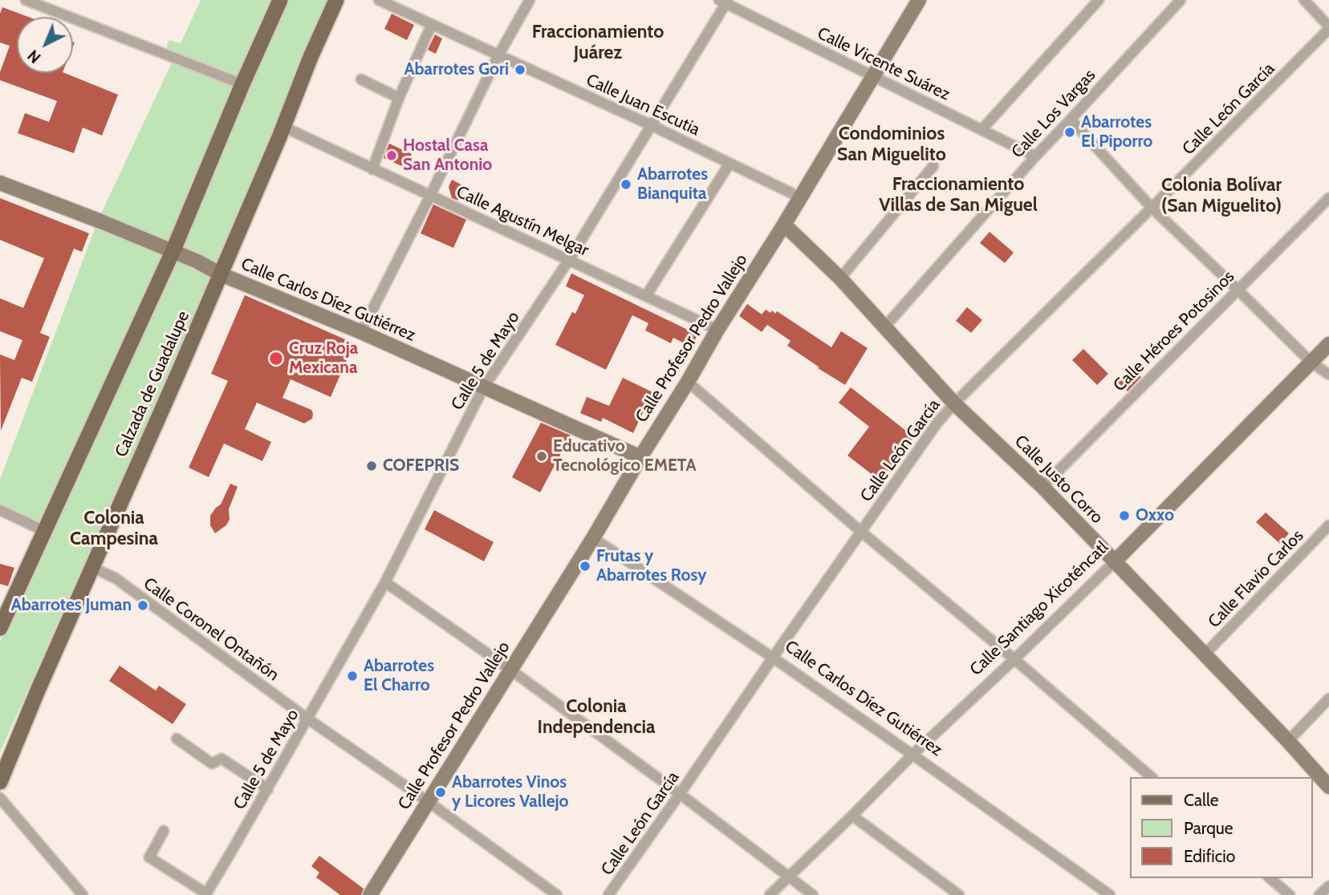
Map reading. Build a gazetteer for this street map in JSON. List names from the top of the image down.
{
  "streets": {
    "main road": ["Calzada de Guadalupe"],
    "street": [
      "Calle Vicente Suárez",
      "Calle Juan Escutia",
      "Calle León García",
      "Calle Los Vargas",
      "Calle Agustín Melgar",
      "Calle Carlos Díez Gutiérrez",
      "Calle Héroes Potosinos",
      "Calle Profesor Pedro Vallejo",
      "Calle 5 de Mayo",
      "Calle Justo Corro",
      "Calle Flavio Carlos",
      "Calle Santiago Xicoténcatl",
      "Calle Coronel Ontañón"
    ]
  },
  "crossings": [
    ["Calle Vicente Suárez", "Calle Los Vargas"],
    ["Calle Vicente Suárez", "Calle Profesor Pedro Vallejo"],
    ["Calle Vicente Suárez", "Calle 5 de Mayo"],
    ["Calle Juan Escutia", "Calle Profesor Pedro Vallejo"],
    ["Calle Juan Escutia", "Calle 5 de Mayo"],
    ["Calle León García", "Calle Carlos Díez Gutiérrez"],
    ["Calle León García", "Calle Justo Corro"],
    ["Calle Los Vargas", "Calle Justo Corro"],
    ["Calle Agustín Melgar", "Calle Profesor Pedro Vallejo"],
    ["Calle Agustín Melgar", "Calle 5 de Mayo"],
    ["Calle Agustín Melgar", "Calzada de Guadalupe"],
    ["Calle Carlos Díez Gutiérrez", "Calle Profesor Pedro Vallejo"],
    ["Calle Carlos Díez Gutiérrez", "Calle 5 de Mayo"],
    ["Calle Carlos Díez Gutiérrez", "Calzada de Guadalupe"],
    ["Calle Carlos Díez Gutiérrez", "Calle Santiago Xicoténcatl"],
    ["Calle Héroes Potosinos", "Calle Justo Corro"],
    ["Calle Profesor Pedro Vallejo", "Calle Justo Corro"],
    ["Calle Profesor Pedro Vallejo", "Calle Coronel Ontañón"],
    ["Calle 5 de Mayo", "Calle Coronel Ontañón"],
    ["Calzada de Guadalupe", "Calle Coronel Ontañón"],
    ["Calle Justo Corro", "Calle Flavio Carlos"],
    ["Calle Justo Corro", "Calle Santiago Xicoténcatl"]
  ],
  "districts": [
    "Fraccionamiento Juárez",
    "Condominios San Miguelito",
    "Fraccionamiento Villas de San Miguel",
    "Colonia Bolívar (San Miguelito)",
    "Colonia Campesina",
    "Colonia Independencia"
  ],
  "places": [
    "Abarrotes Gori",
    "Abarrotes El Piporro",
    "Hostal Casa San Antonio",
    "Abarrotes Bianquita",
    "Cruz Roja Mexicana",
    "Educativo Tecnológico EMETA",
    "COFEPRIS",
    "Oxxo",
    "Frutas y Abarrotes Rosy",
    "Abarrotes Juman",
    "Abarrotes El Charro",
    "Abarrotes Vinos y Licores Vallejo"
  ],
  "legend": ["Calle", "Parque", "Edificio"],
  "north": "bottom left"
}
